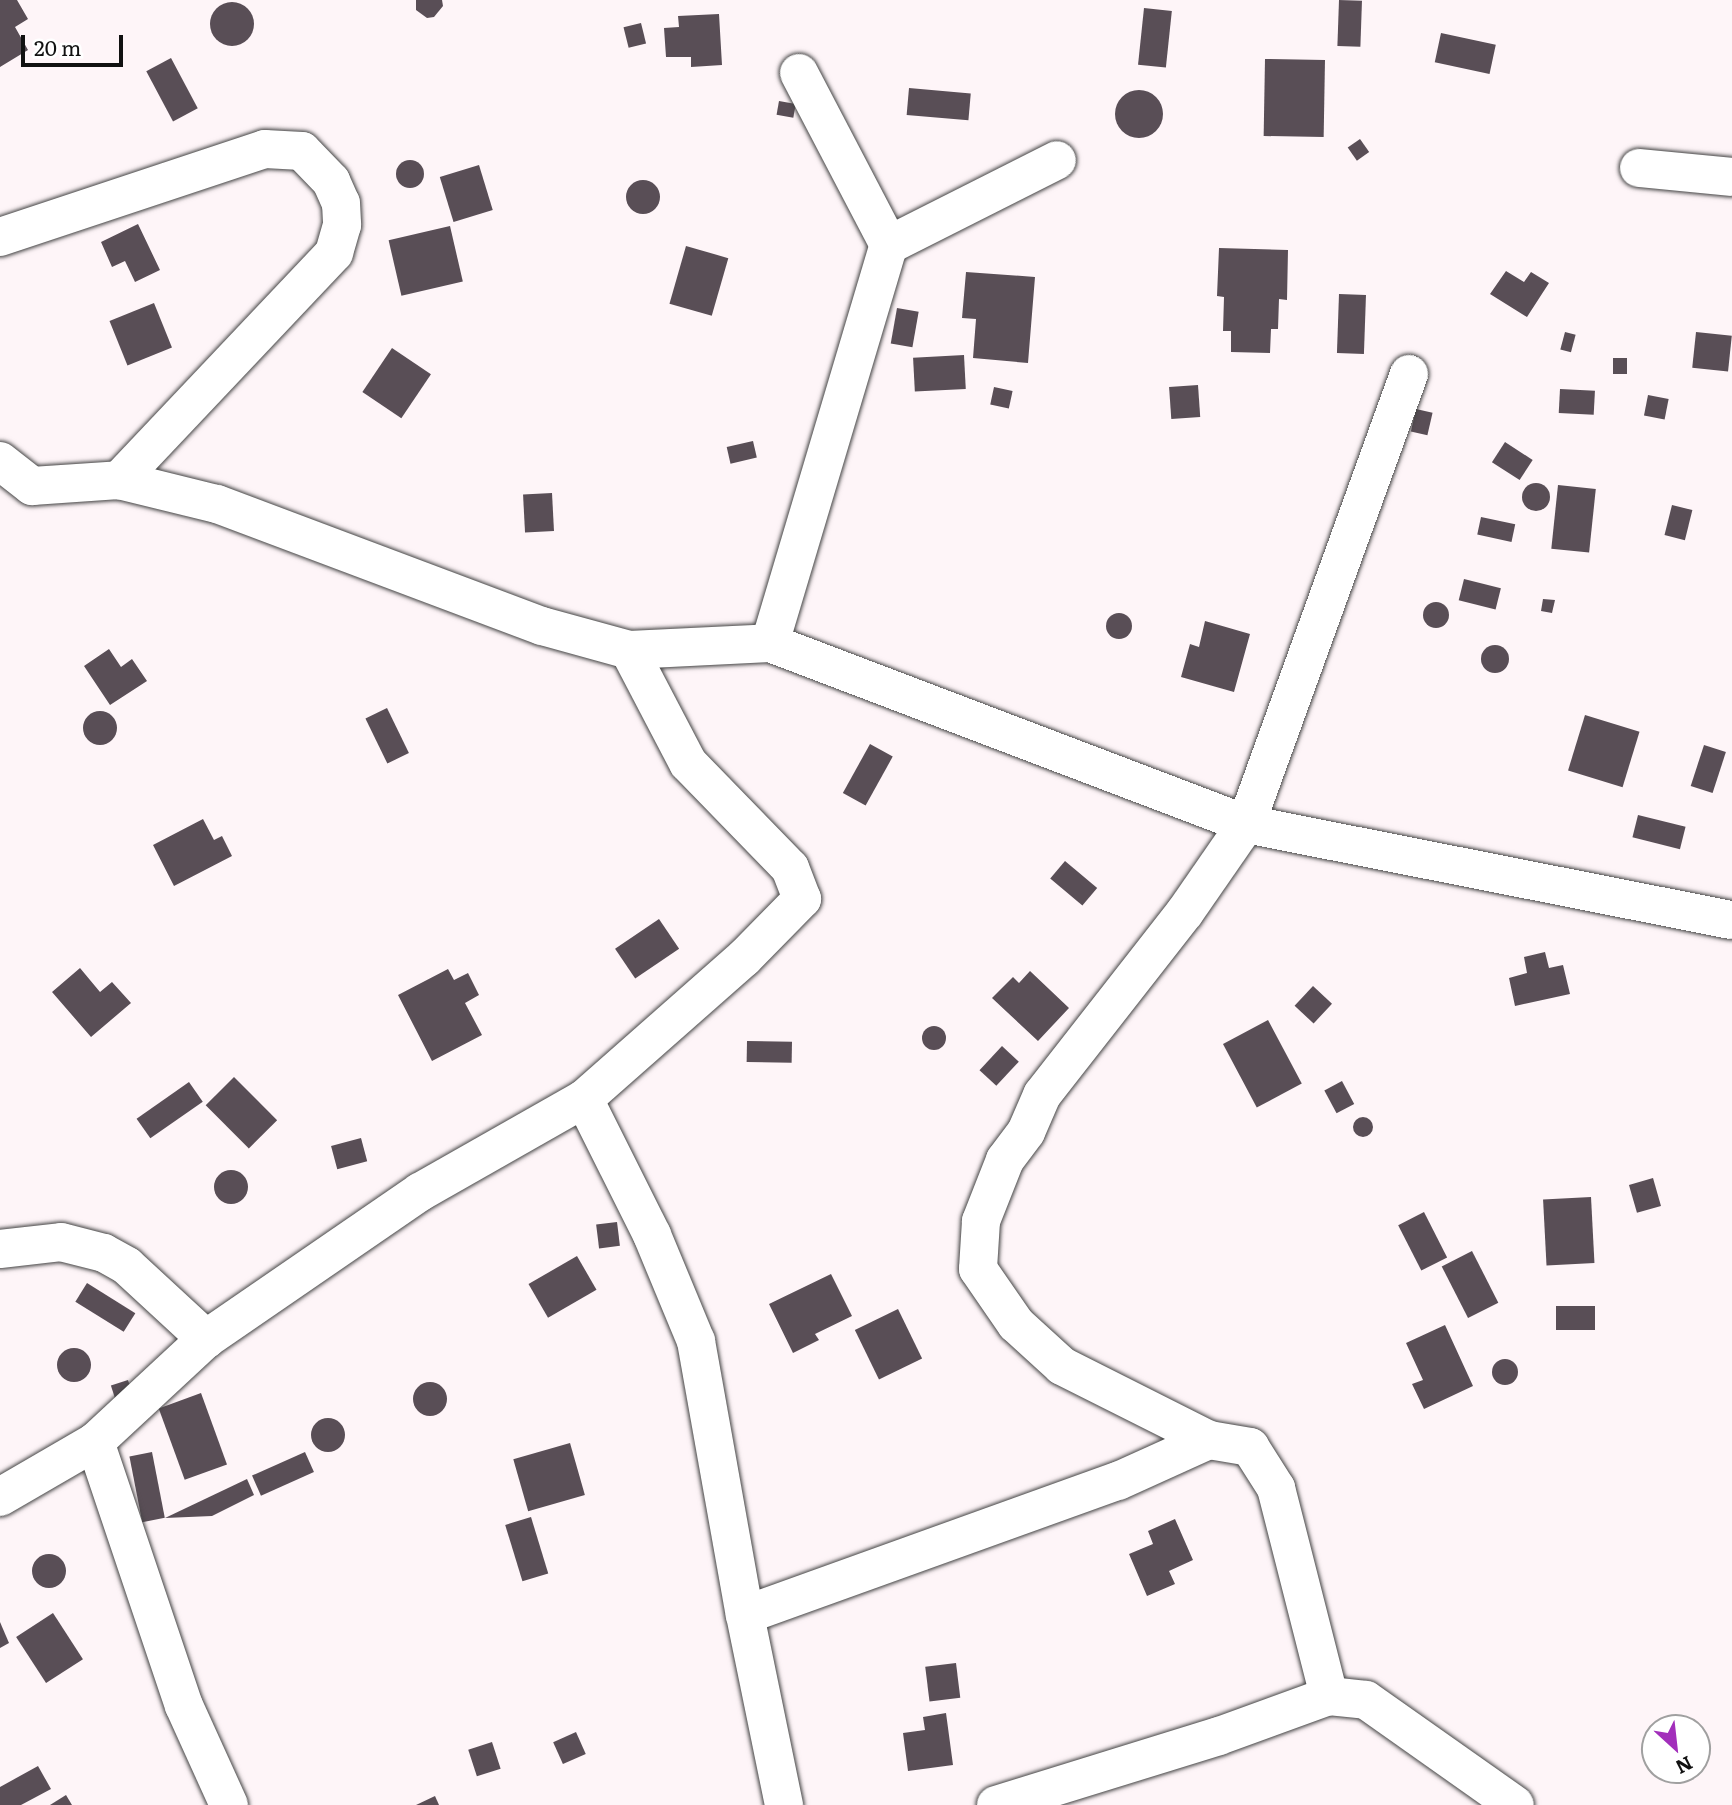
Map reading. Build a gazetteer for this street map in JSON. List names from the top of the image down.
{
  "scale_bar": "20 m",
  "north": "bottom right"
}
